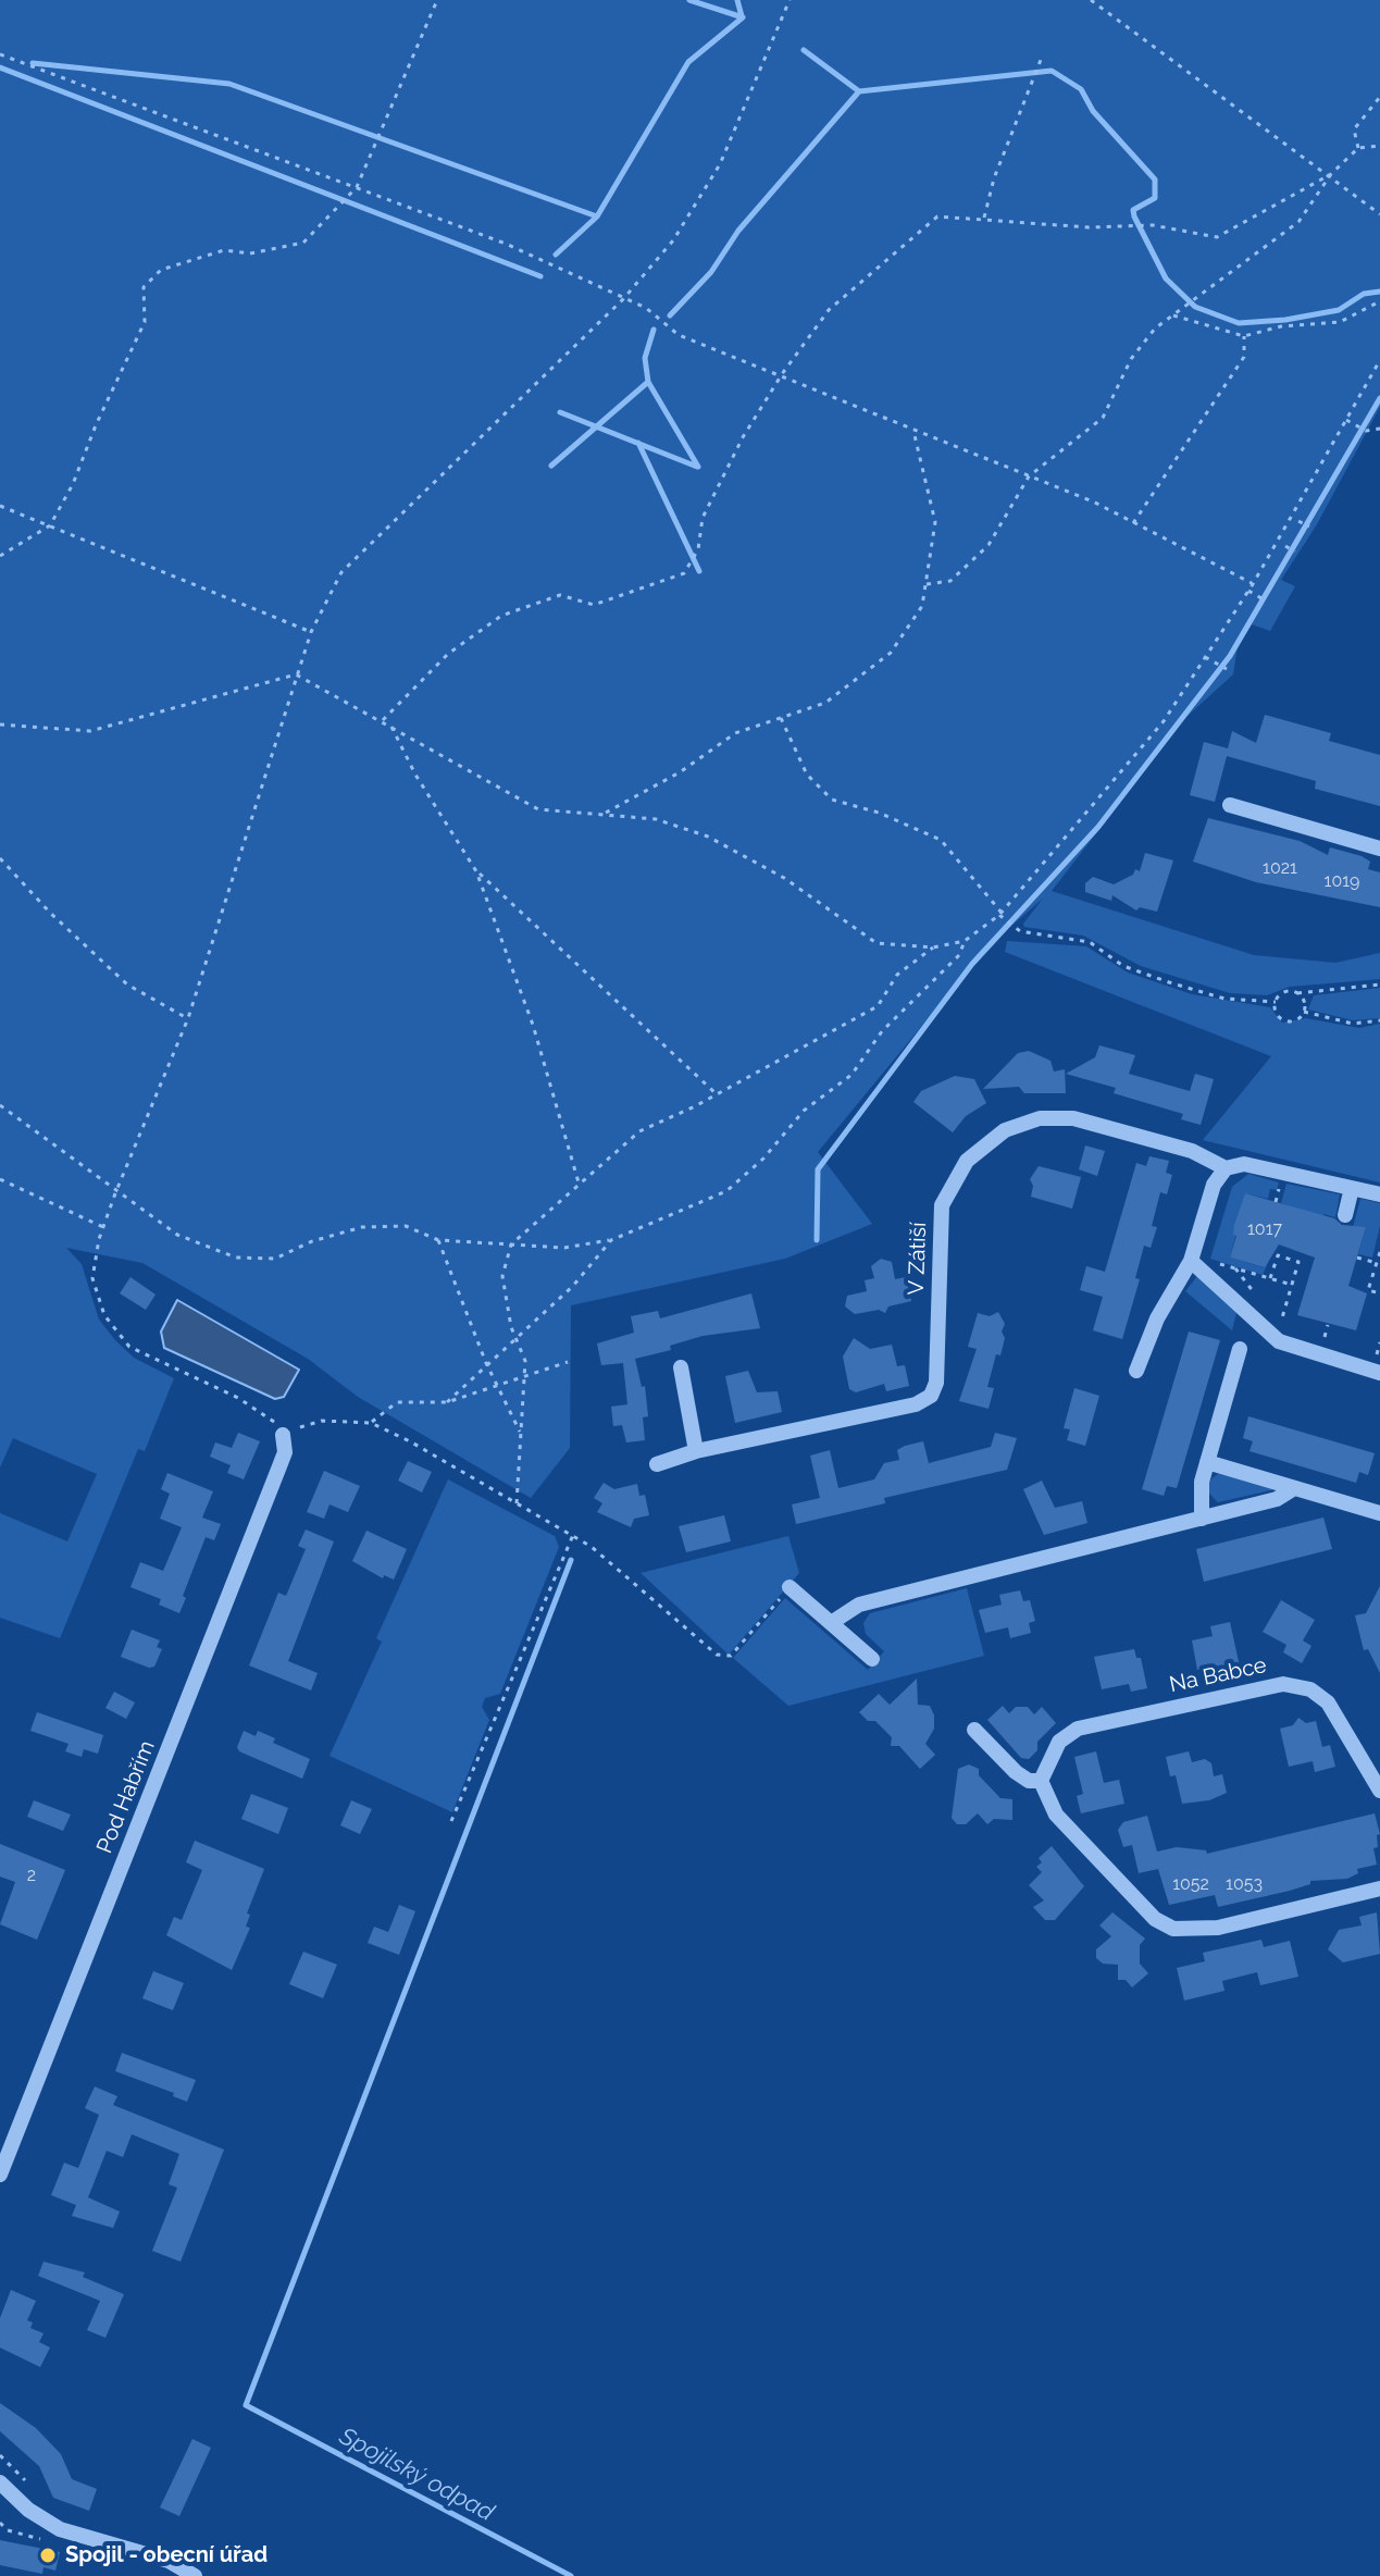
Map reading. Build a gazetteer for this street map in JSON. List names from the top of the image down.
{
  "streets": {
    "street": ["V Zátiší", "Na Babce", "Pod Habřím"]
  },
  "water": ["Spojilský odpad"],
  "places": ["Spojil - obecní úřad"],
  "house_numbers": [
    "1021",
    "1019",
    "1017",
    "2",
    "1052",
    "1053"
  ]
}
